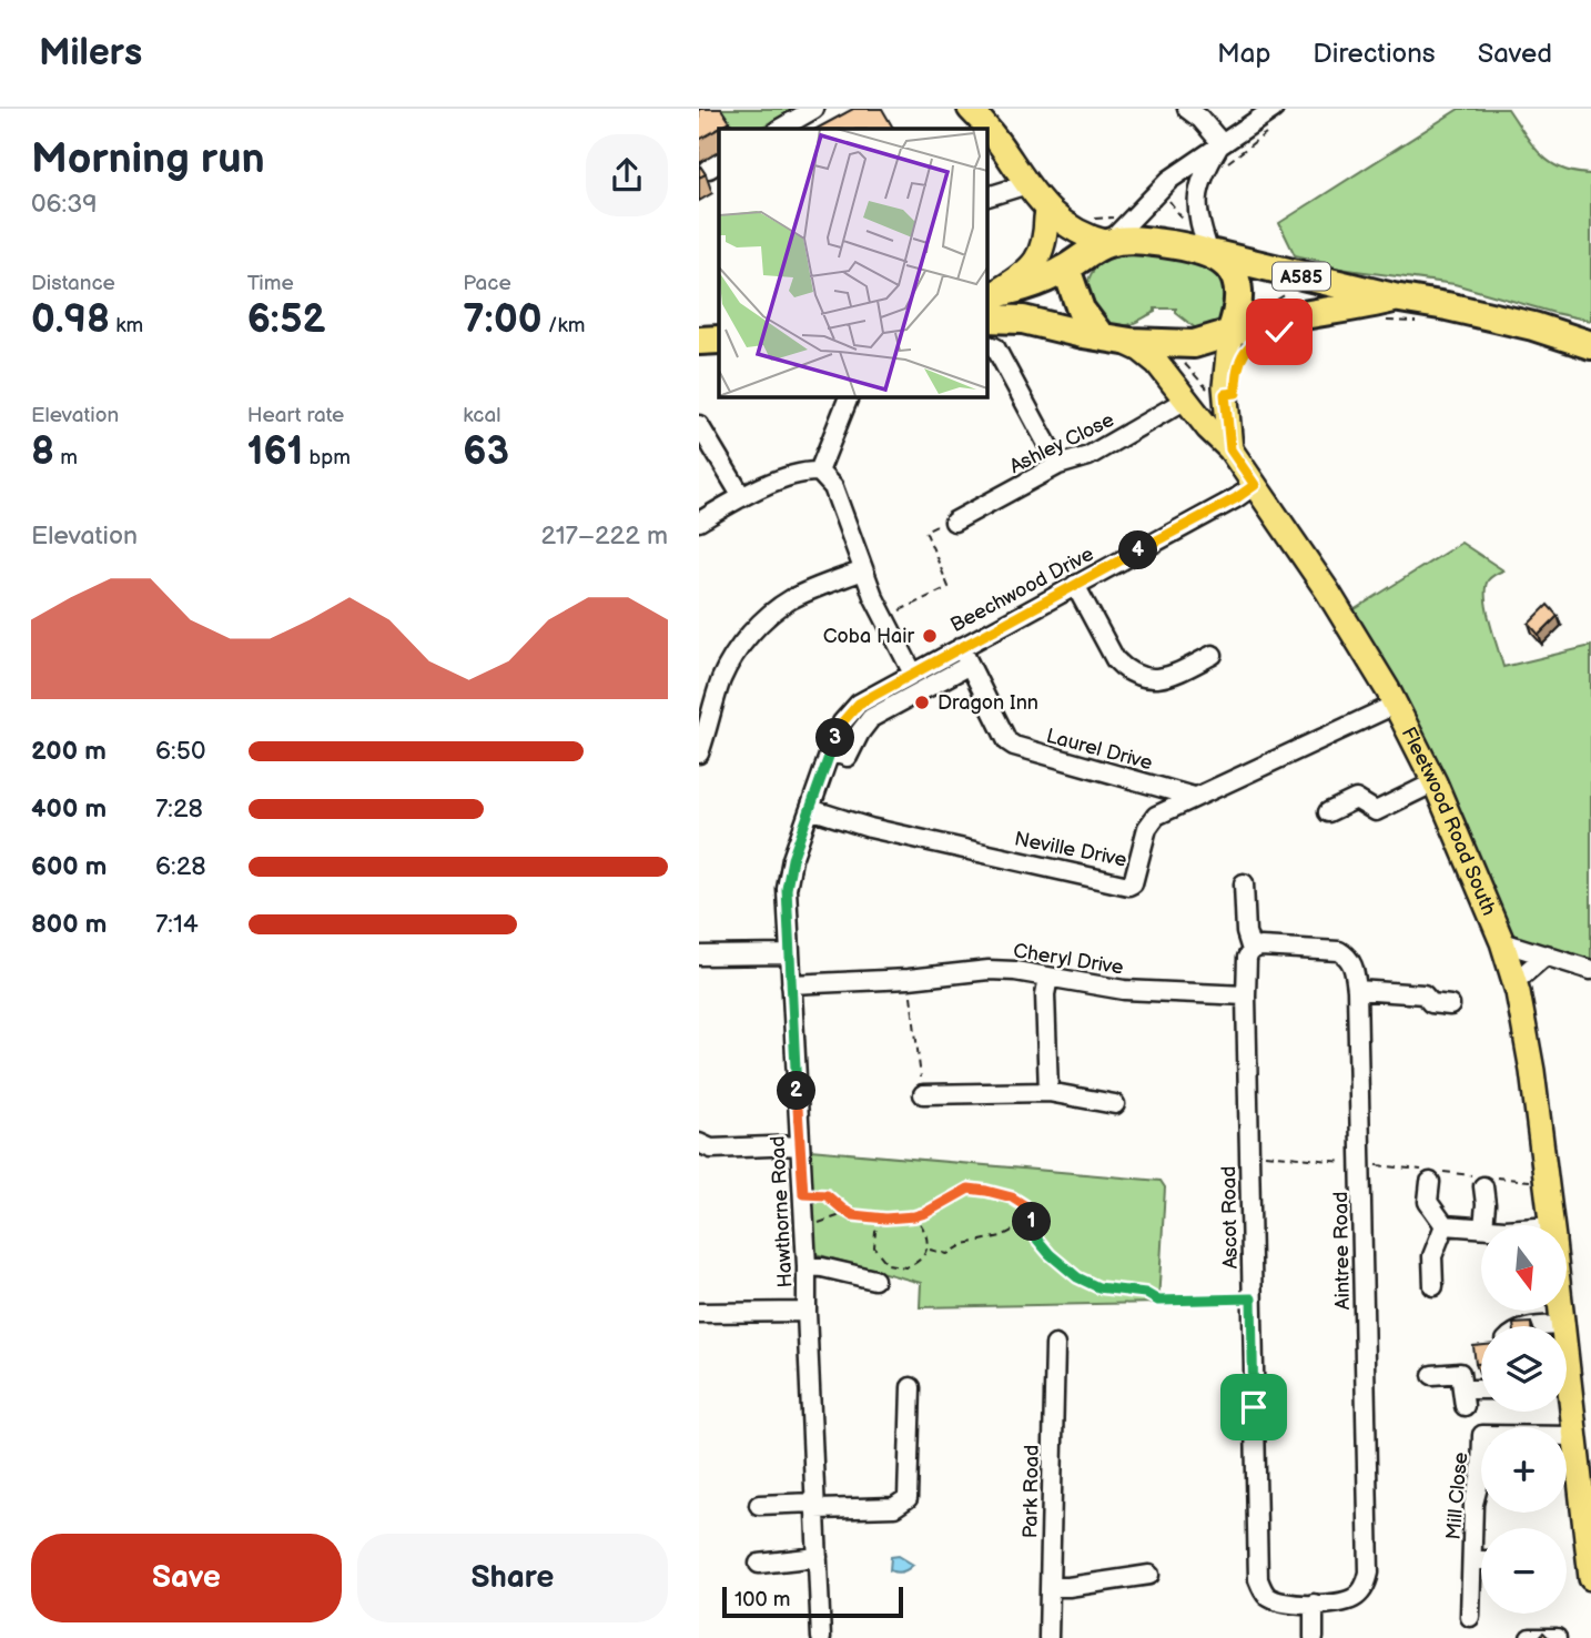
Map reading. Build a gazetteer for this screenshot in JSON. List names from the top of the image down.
{
  "streets": {
    "highway": ["A585"],
    "main road": ["Fleetwood Road South"],
    "street": [
      "Ashley Close",
      "Beechwood Drive",
      "Laurel Drive",
      "Neville Drive",
      "Cheryl Drive",
      "Hawthorne Road",
      "Ascot Road",
      "Aintree Road",
      "Park Road",
      "Mill Close"
    ]
  },
  "crossings": [
    ["A585", "Fleetwood Road South"],
    ["Ashley Close", "Fleetwood Road South"],
    ["Beechwood Drive", "Laurel Drive"],
    ["Beechwood Drive", "Fleetwood Road South"],
    ["Beechwood Drive", "Hawthorne Road"],
    ["Laurel Drive", "Neville Drive"],
    ["Fleetwood Road South", "Neville Drive"],
    ["Fleetwood Road South", "Mill Close"],
    ["Neville Drive", "Hawthorne Road"],
    ["Cheryl Drive", "Hawthorne Road"],
    ["Cheryl Drive", "Ascot Road"],
    ["Ascot Road", "Aintree Road"]
  ],
  "places": ["Coba Hair", "Dragon Inn"],
  "scale_bar": "100 m",
  "north": "bottom",
  "page": {
    "header": "Milers",
    "nav": ["Map", "Directions", "Saved"],
    "heading": ["Morning run", "06:39"],
    "stats": [
      ["Distance", "0.98 km"],
      ["Time", "6:52"],
      ["Pace", "7:00 /km"],
      ["Elevation", "8 m"],
      ["Heart rate", "161 bpm"],
      ["kcal", "63"]
    ],
    "chart": ["Elevation", "217–222 m"],
    "pins": [
      "4",
      "3",
      "2",
      "1"
    ],
    "list": [
      {
        "name": "200 m",
        "note": "6:50"
      },
      {
        "name": "400 m",
        "note": "7:28"
      },
      {
        "name": "600 m",
        "note": "6:28"
      },
      {
        "name": "800 m",
        "note": "7:14"
      }
    ],
    "map_buttons": ["+", "−"],
    "buttons": ["Save", "Share"],
    "scale": "100 m"
  }
}
